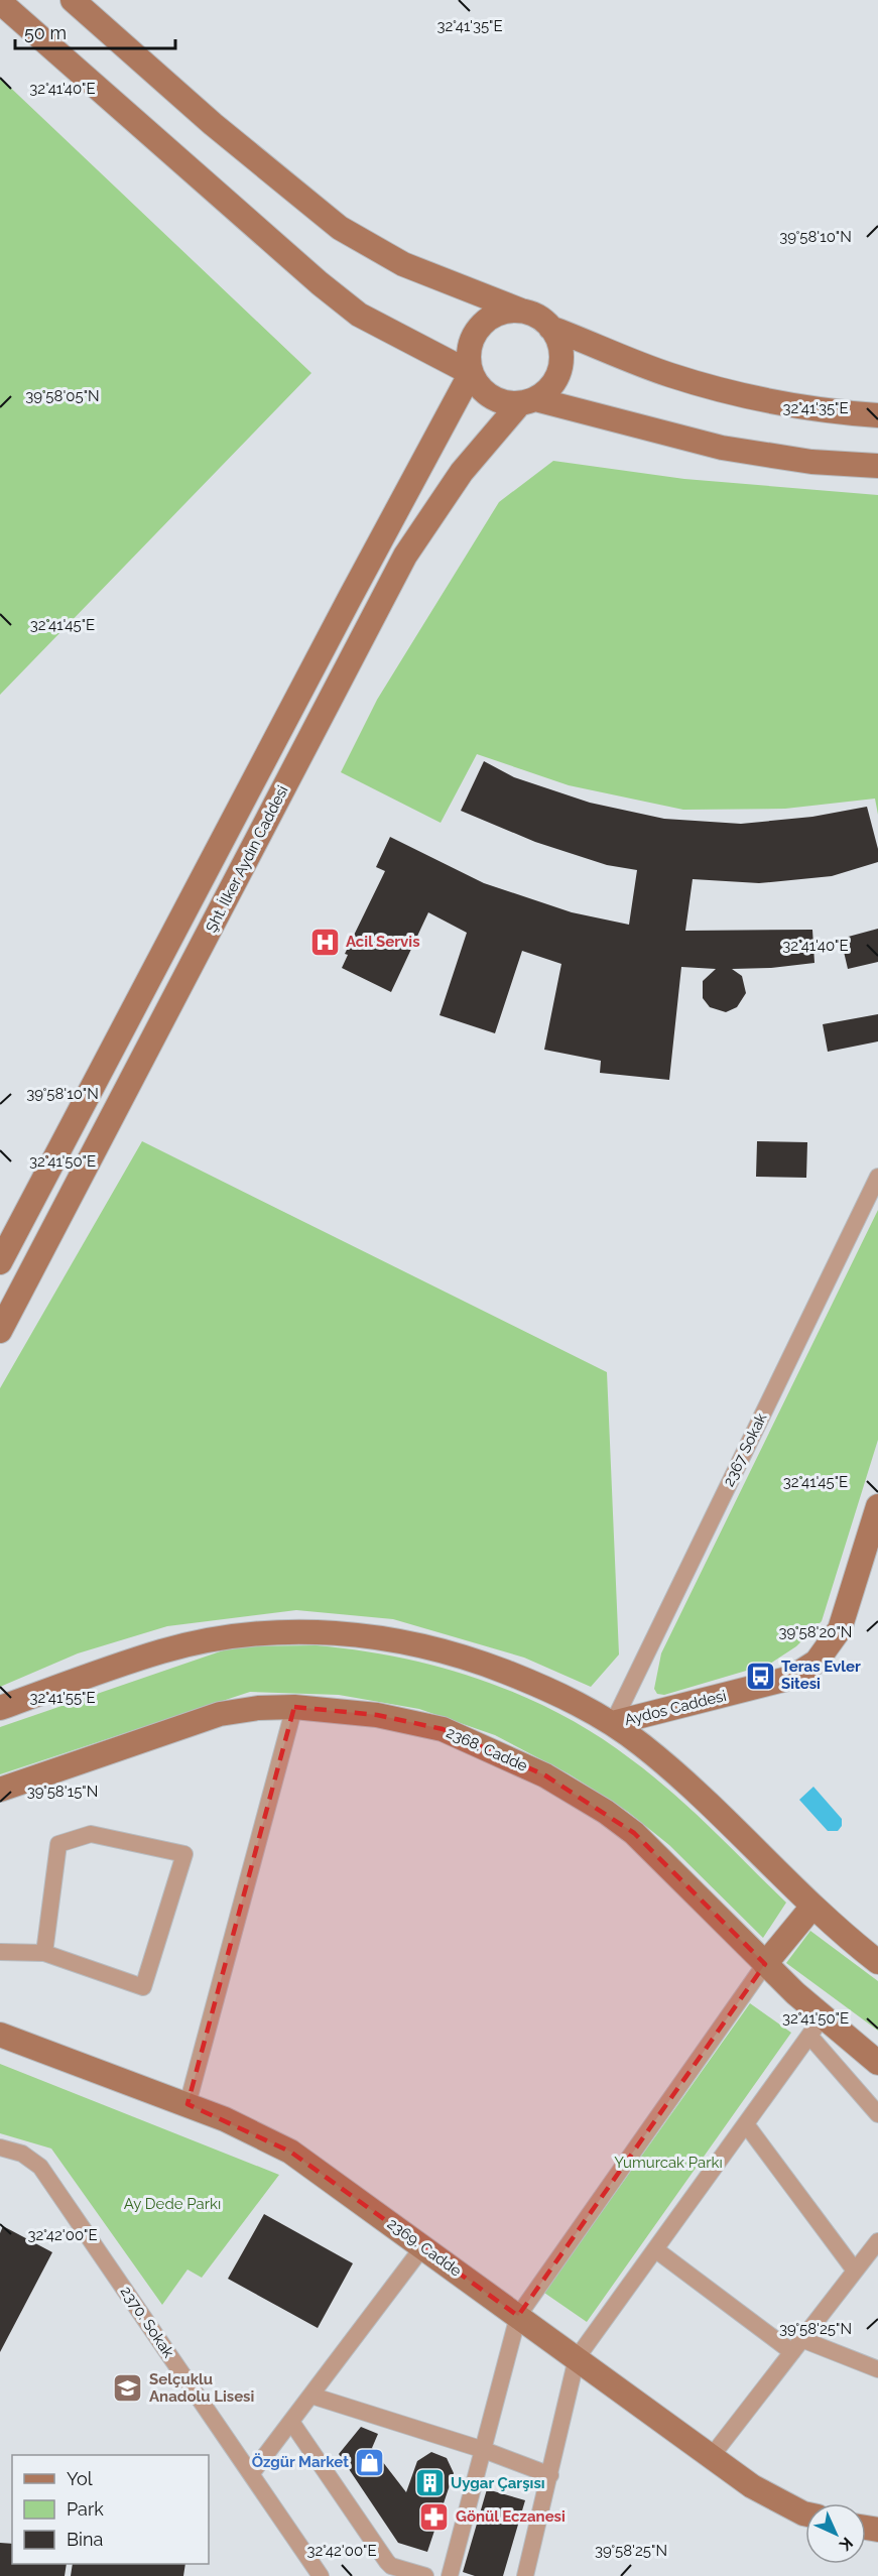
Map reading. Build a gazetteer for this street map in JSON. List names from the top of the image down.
{
  "streets": {
    "main road": [
      "Şht. İlker Aydın Caddesi",
      "Aydos Caddesi",
      "2368. Cadde",
      "2369. Cadde"
    ],
    "street": ["2367 Sokak", "2370. Sokak"]
  },
  "crossings": [
    ["2367 Sokak", "Aydos Caddesi"]
  ],
  "parks": ["Yumurcak Parkı", "Ay Dede Parkı"],
  "places": {
    "hospital": ["Acil Servis"],
    "bus stop": ["Teras Evler Sitesi"],
    "school or university": ["Selçuklu Anadolu Lisesi"],
    "shop": ["Özgür Market"],
    "building": ["Uygar Çarşısı"],
    "pharmacy": ["Gönül Eczanesi"]
  },
  "legend": ["Yol", "Park", "Bina"],
  "scale_bar": "50 m",
  "north": "bottom right",
  "coordinates": [
    "32°41'35\"E",
    "32°41'40\"E",
    "39°58'10\"N",
    "39°58'05\"N",
    "32°41'45\"E",
    "32°41'50\"E",
    "39°58'20\"N",
    "32°41'55\"E",
    "39°58'15\"N",
    "32°42'00\"E",
    "39°58'25\"N"
  ]
}
